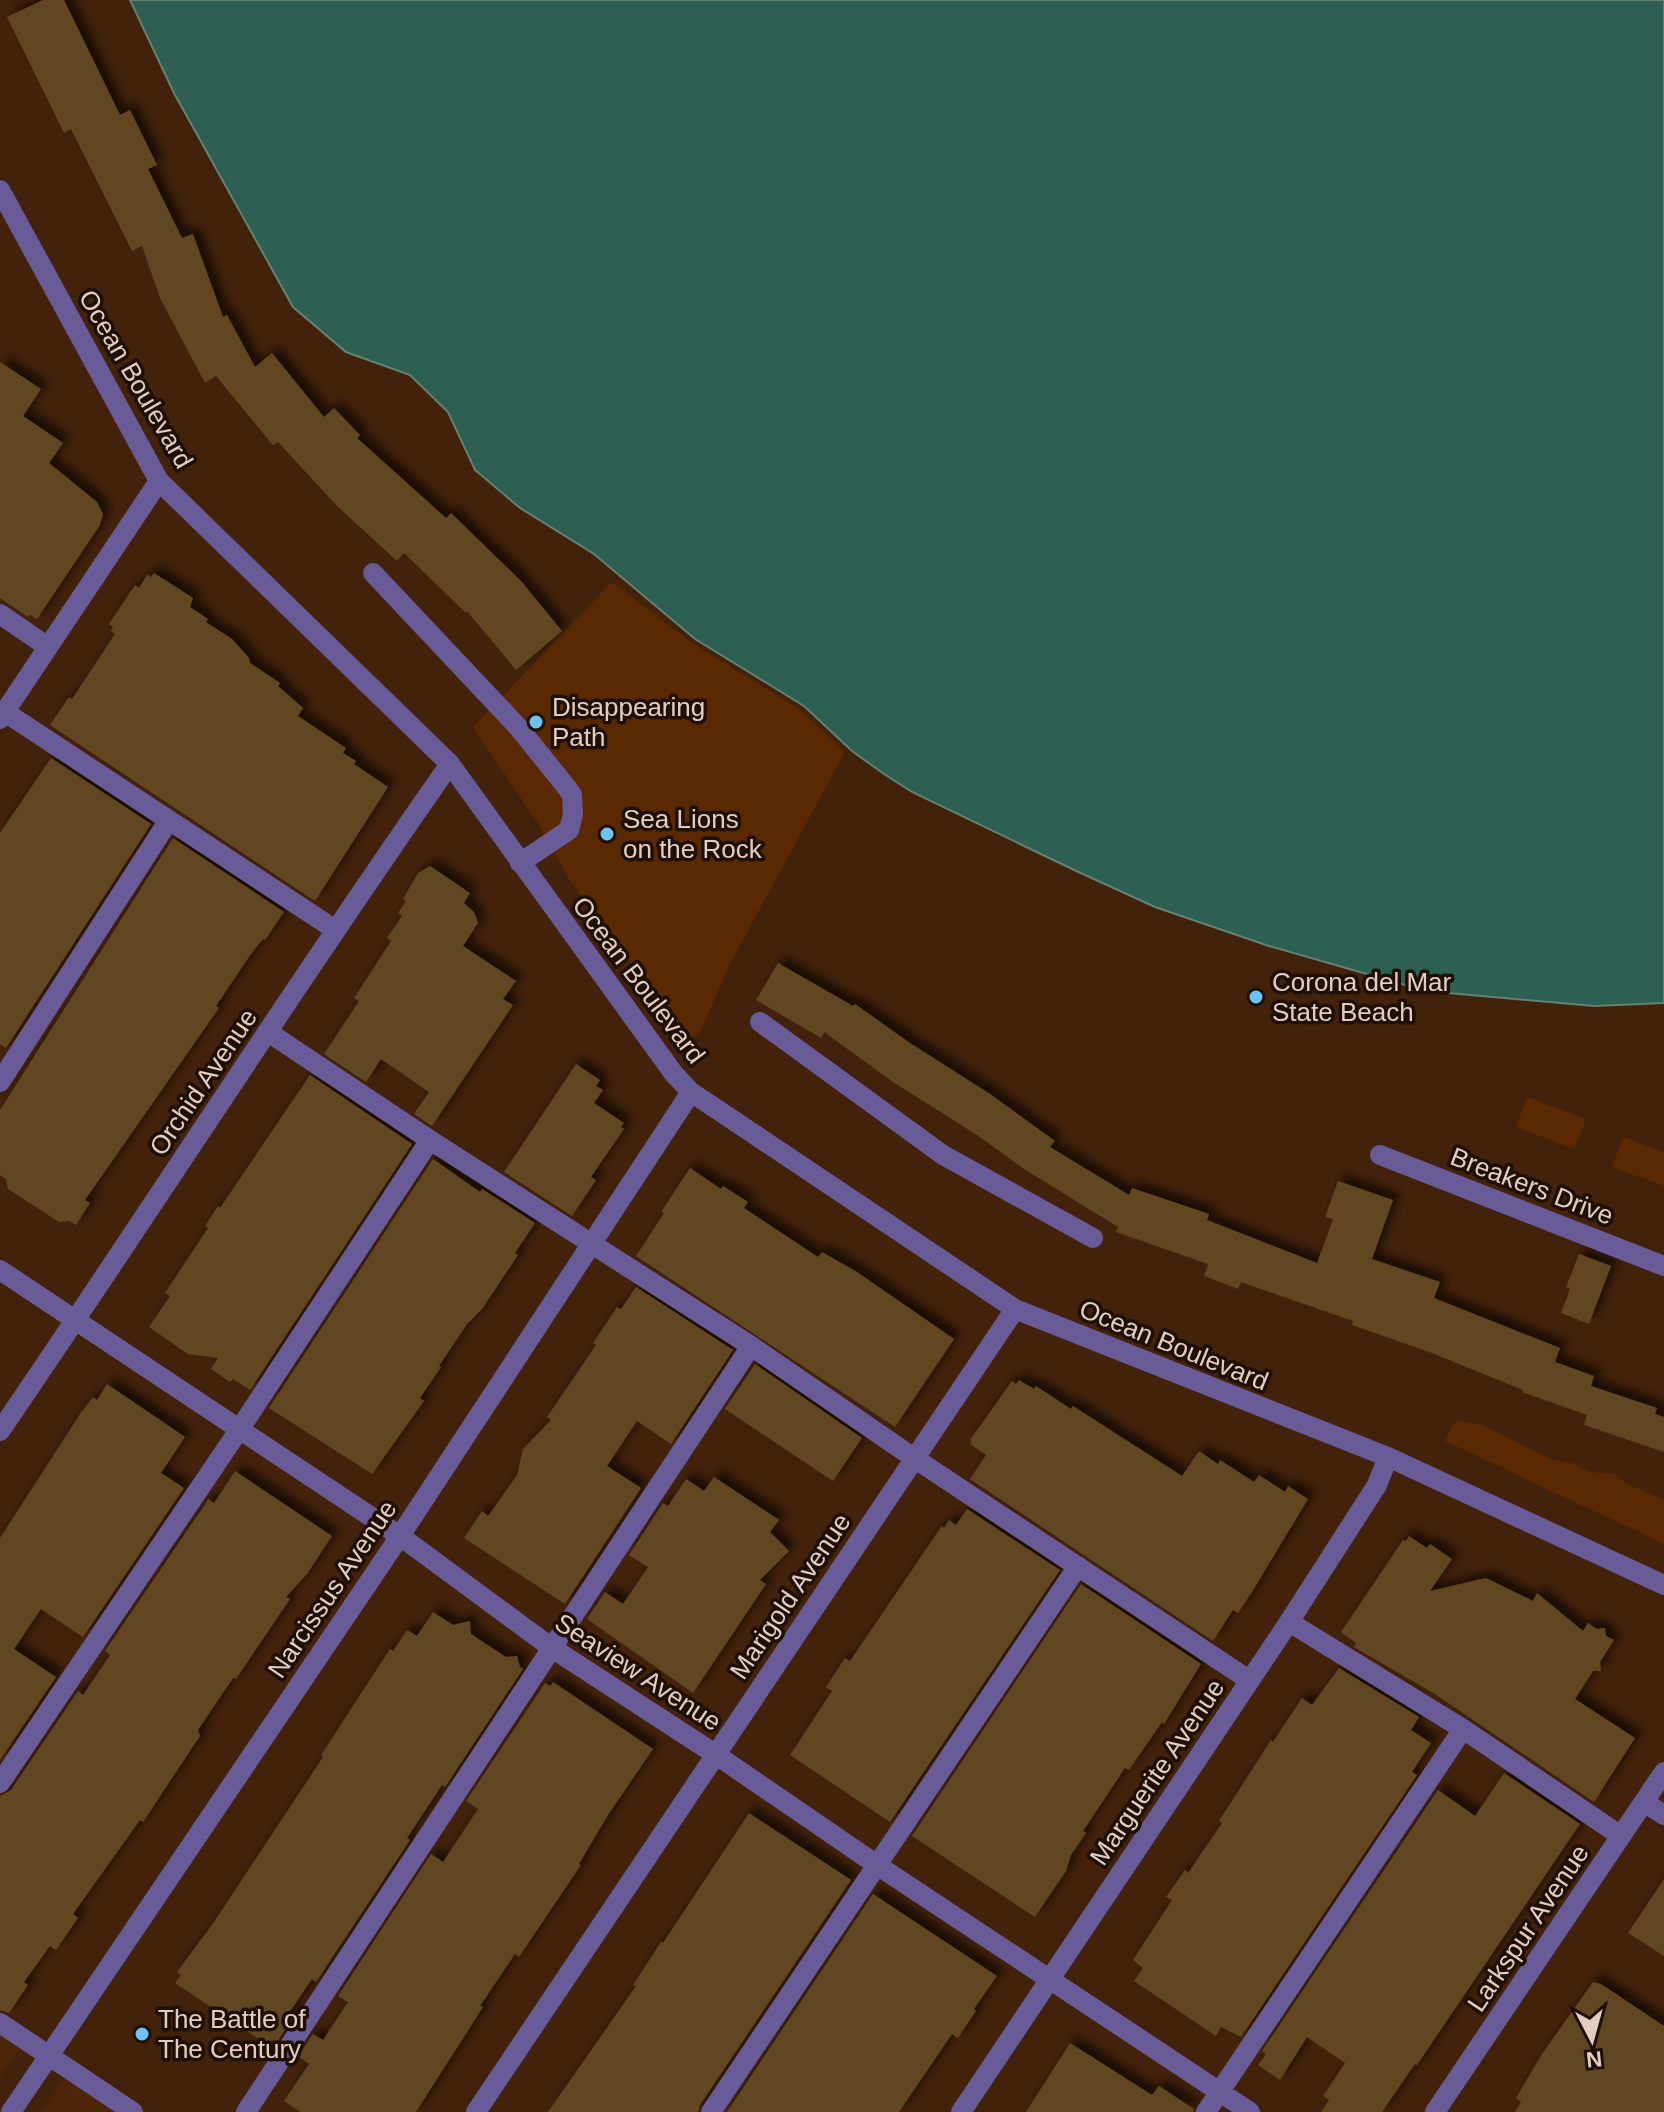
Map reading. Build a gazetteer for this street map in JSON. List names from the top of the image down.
{
  "streets": {
    "street": [
      "Ocean Boulevard",
      "Orchid Avenue",
      "Breakers Drive",
      "Narcissus Avenue",
      "Marigold Avenue",
      "Seaview Avenue",
      "Marguerite Avenue",
      "Larkspur Avenue"
    ]
  },
  "crossings": [
    ["Ocean Boulevard", "Orchid Avenue"],
    ["Ocean Boulevard", "Narcissus Avenue"],
    ["Ocean Boulevard", "Marigold Avenue"],
    ["Ocean Boulevard", "Marguerite Avenue"],
    ["Orchid Avenue", "Seaview Avenue"],
    ["Narcissus Avenue", "Seaview Avenue"],
    ["Marigold Avenue", "Seaview Avenue"],
    ["Seaview Avenue", "Marguerite Avenue"]
  ],
  "places": [
    "Disappearing Path",
    "Sea Lions on the Rock",
    "Corona del Mar State Beach",
    "The Battle of The Century"
  ],
  "north": "bottom"
}
